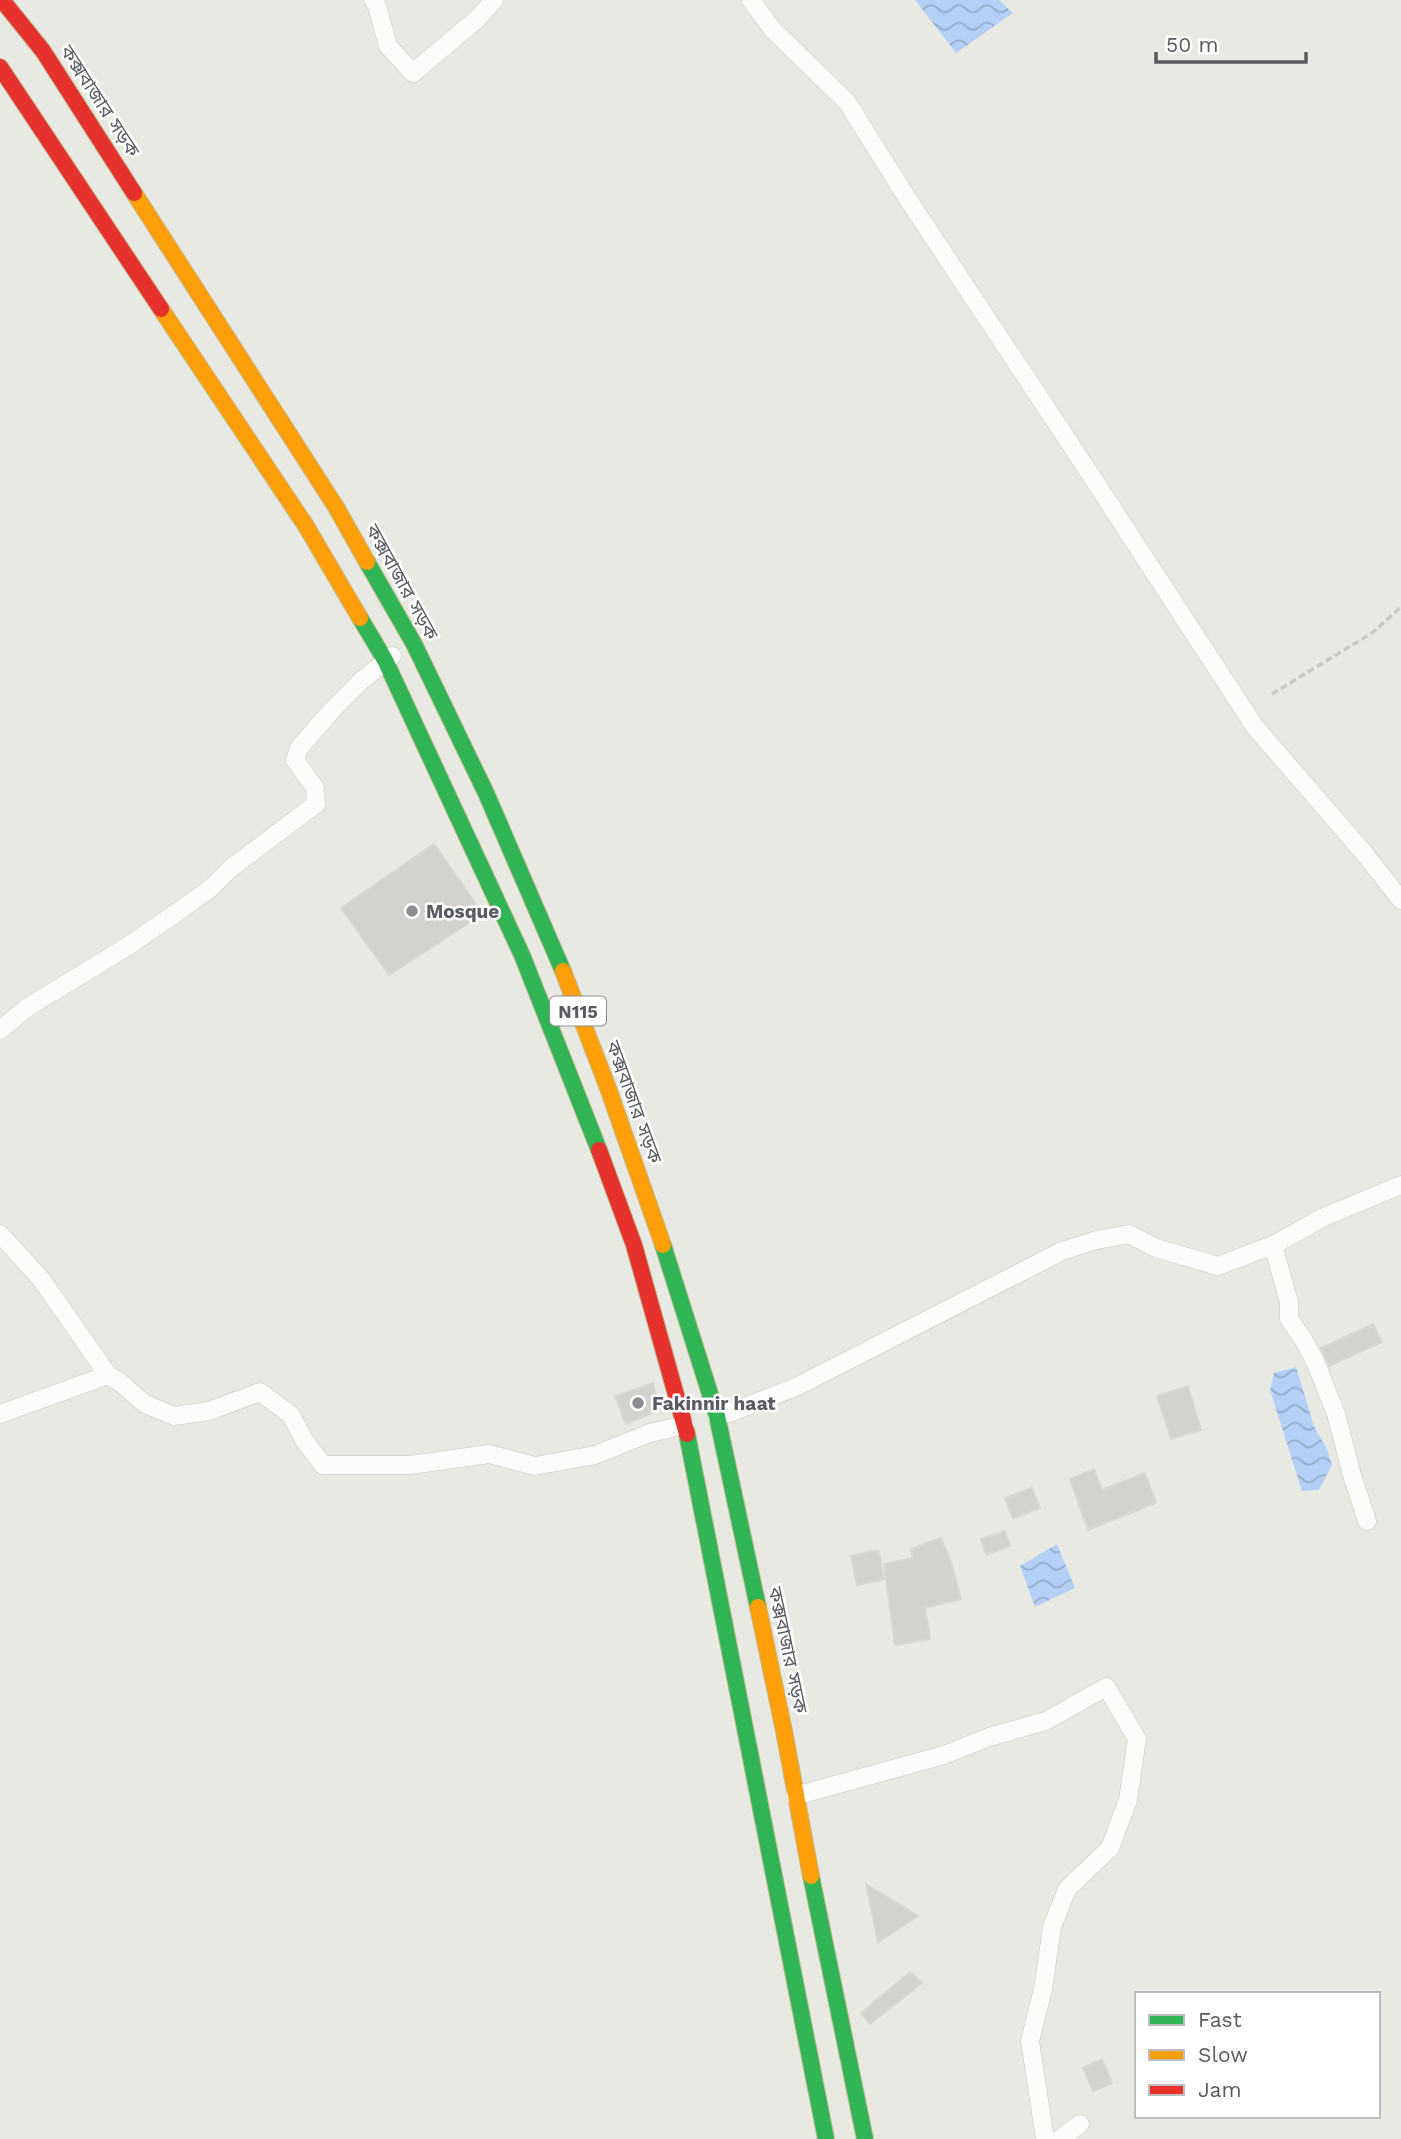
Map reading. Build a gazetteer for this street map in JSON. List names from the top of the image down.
{
  "streets": {
    "highway": ["কক্সবাজার সড়ক", "N115"]
  },
  "places": ["Mosque", "Fakinnir haat"],
  "legend": ["Fast", "Slow", "Jam"],
  "scale_bar": "50 m"
}
